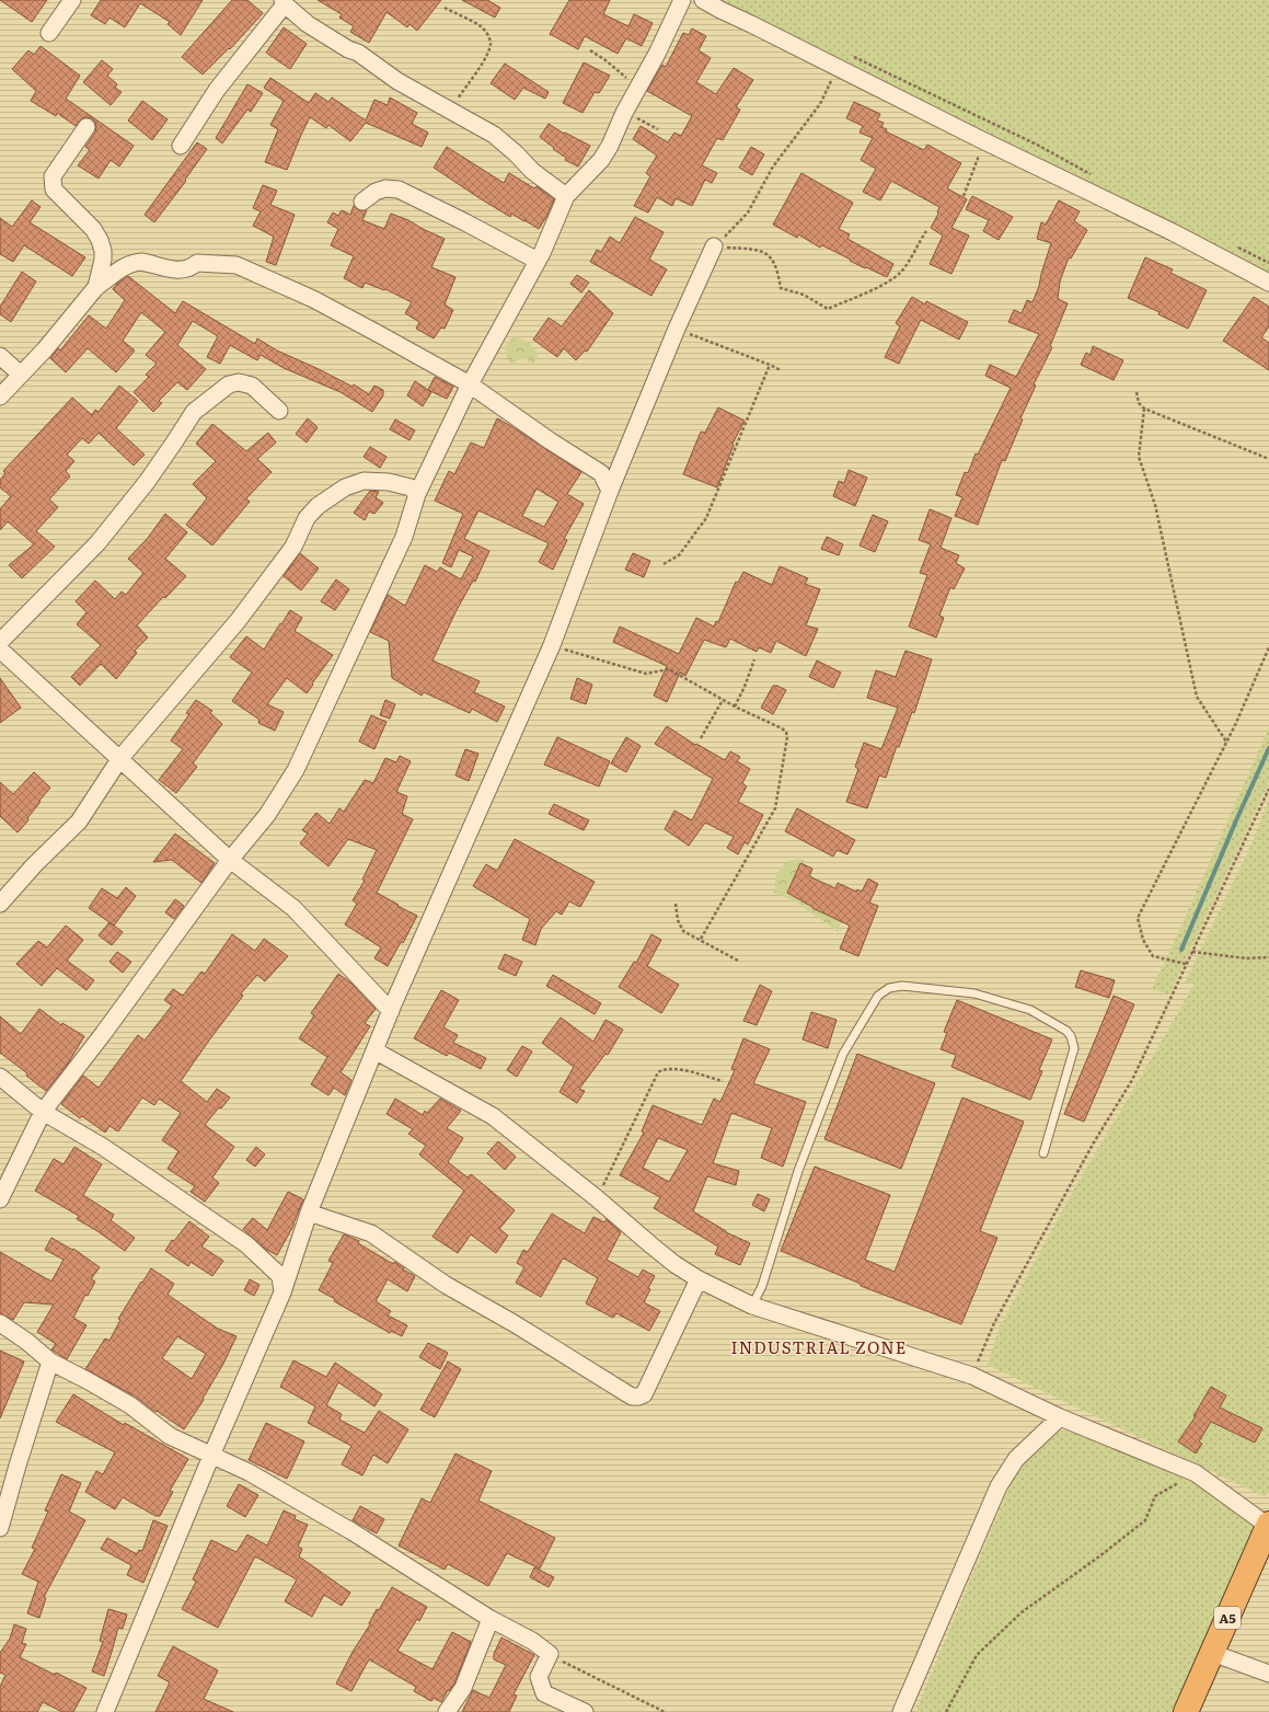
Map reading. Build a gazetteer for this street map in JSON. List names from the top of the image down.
{
  "streets": {
    "highway": ["A5"]
  },
  "districts": ["INDUSTRIAL ZONE"]
}
